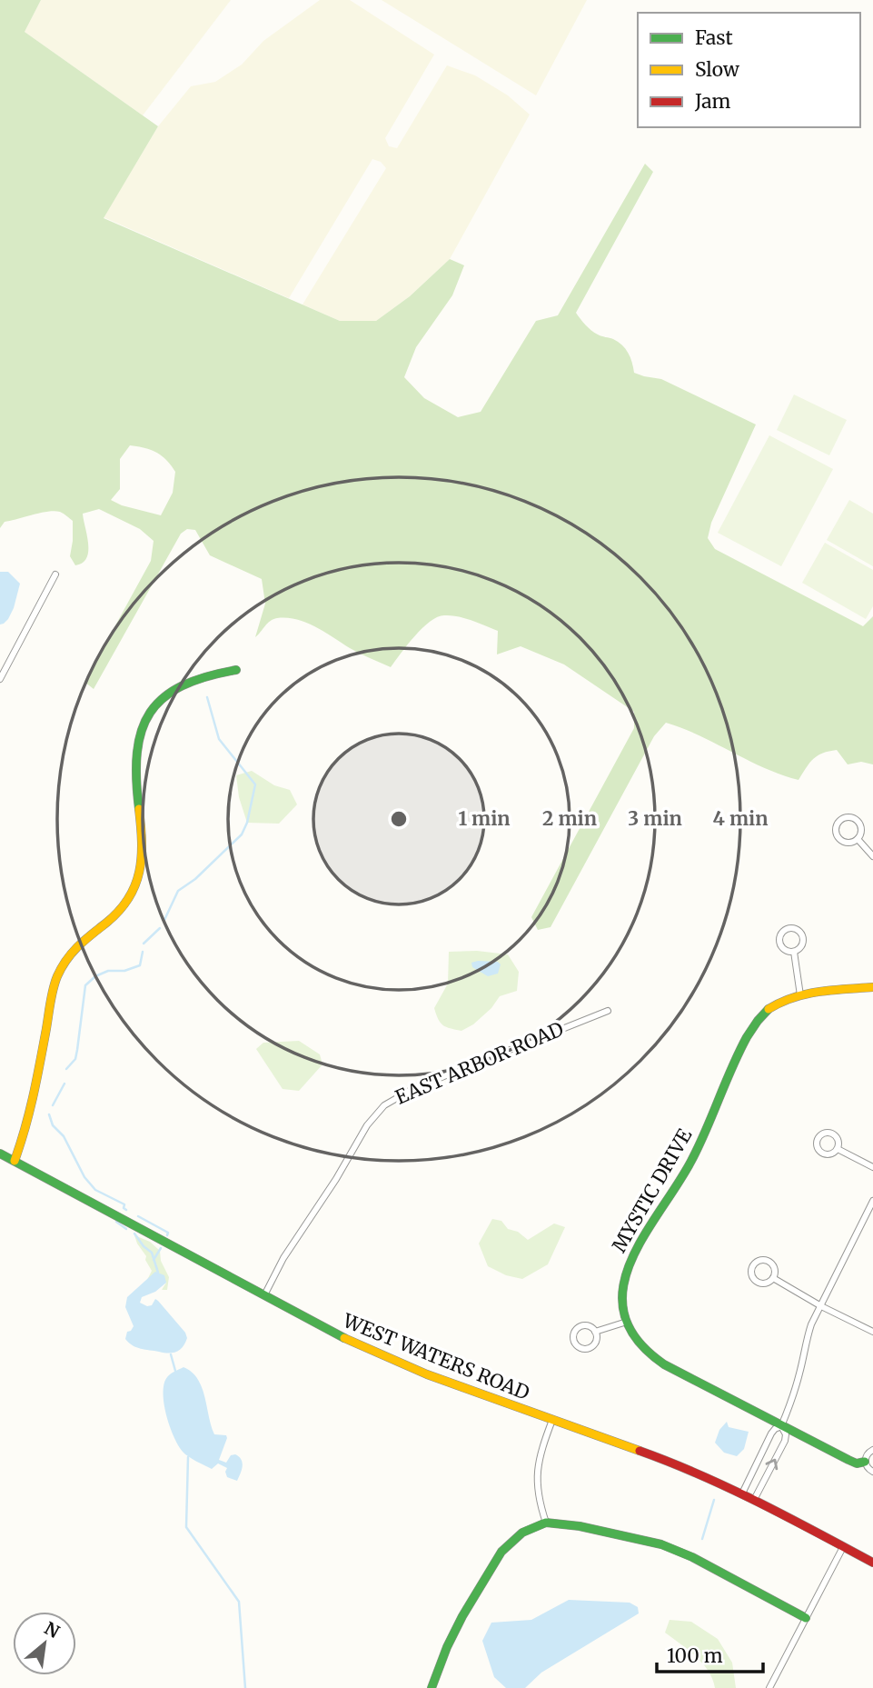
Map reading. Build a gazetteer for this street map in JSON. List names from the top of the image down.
{
  "streets": {
    "street": ["EAST ARBOR ROAD", "MYSTIC DRIVE", "WEST WATERS ROAD"]
  },
  "crossings": [
    ["EAST ARBOR ROAD", "WEST WATERS ROAD"]
  ],
  "legend": ["Fast", "Slow", "Jam"],
  "scale_bar": "100 m",
  "north": "top right",
  "rings": [
    "1 min",
    "2 min",
    "3 min",
    "4 min"
  ]
}
